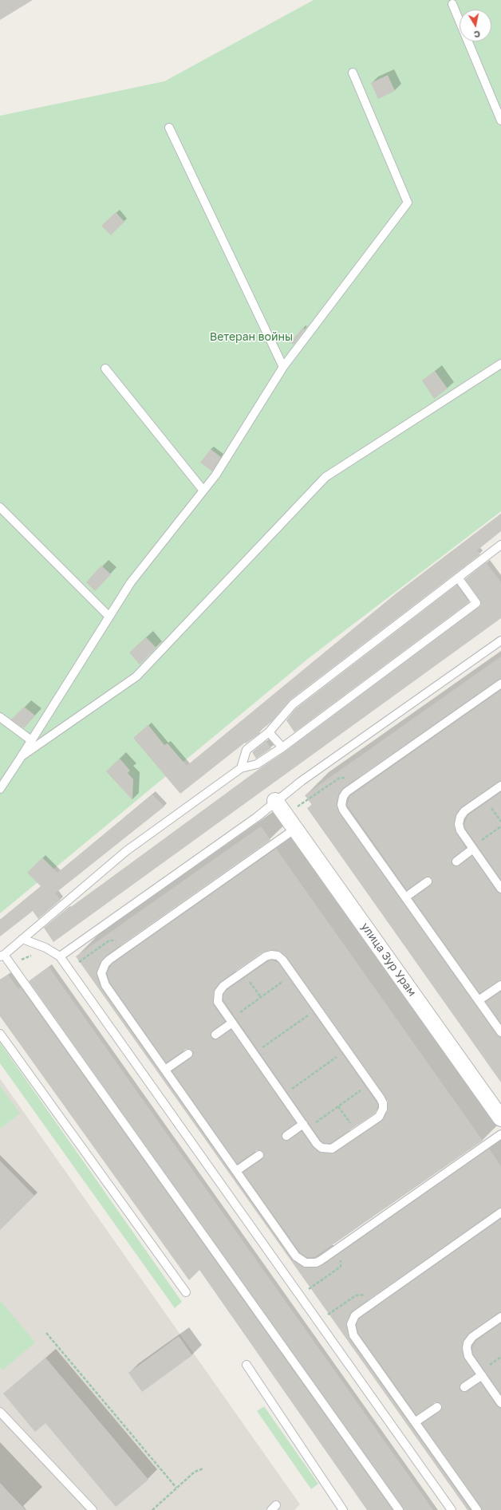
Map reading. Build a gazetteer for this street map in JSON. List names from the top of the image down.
{
  "streets": {
    "street": ["улица Зур Урам"]
  },
  "parks": ["Ветеран войны"],
  "north": "bottom"
}
